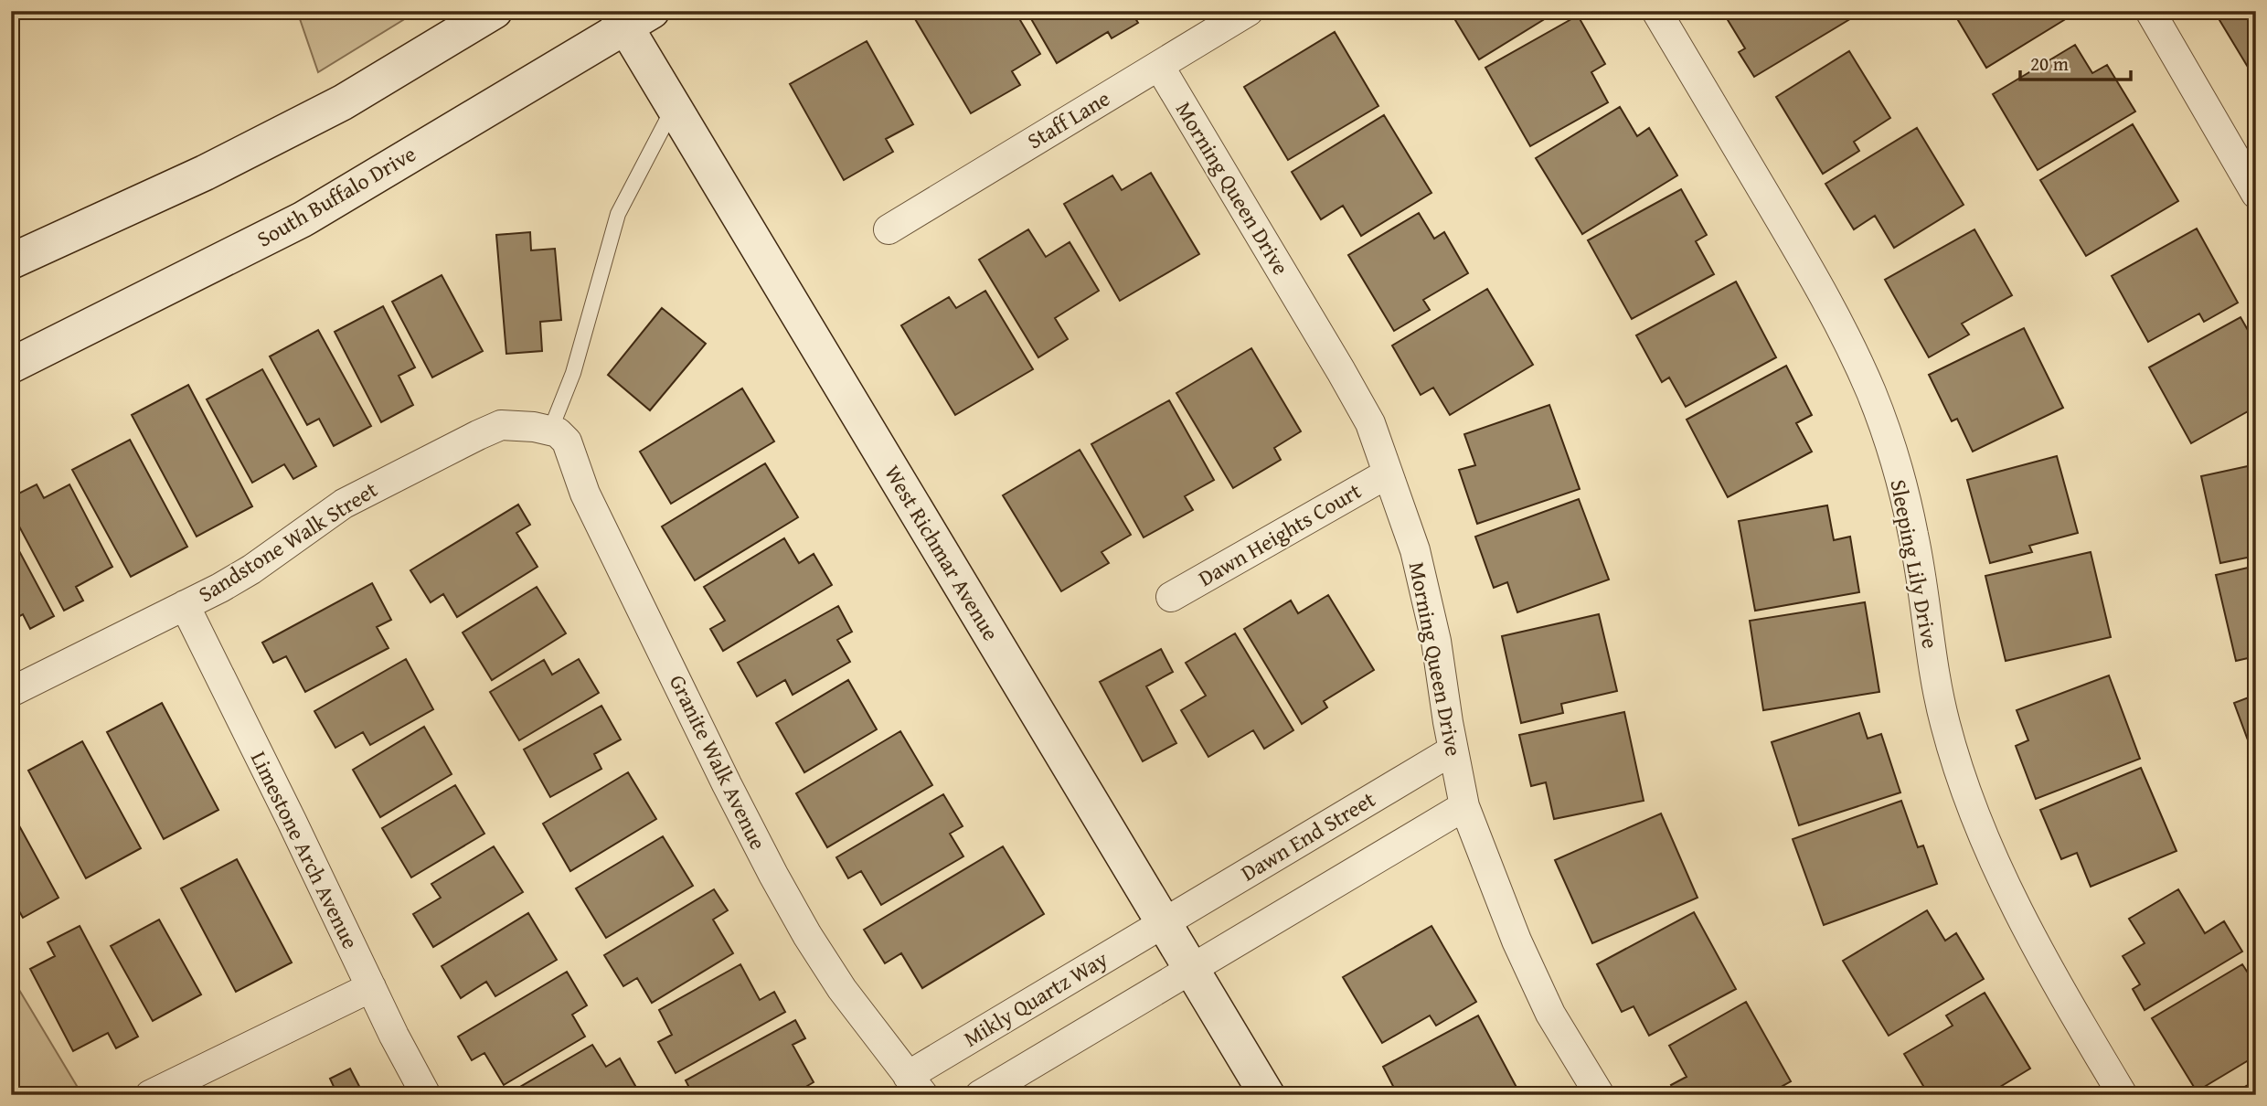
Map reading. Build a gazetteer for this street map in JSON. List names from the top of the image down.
{
  "streets": {
    "street": [
      "Staff Lane",
      "Morning Queen Drive",
      "South Buffalo Drive",
      "Dawn Heights Court",
      "Sandstone Walk Street",
      "West Richmar Avenue",
      "Sleeping Lily Drive",
      "Granite Walk Avenue",
      "Dawn End Street",
      "Limestone Arch Avenue",
      "Mikly Quartz Way"
    ]
  },
  "crossings": [
    ["Staff Lane", "Morning Queen Drive"],
    ["Morning Queen Drive", "Dawn Heights Court"],
    ["Morning Queen Drive", "Dawn End Street"],
    ["South Buffalo Drive", "West Richmar Avenue"],
    ["Sandstone Walk Street", "Granite Walk Avenue"],
    ["Sandstone Walk Street", "Limestone Arch Avenue"],
    ["West Richmar Avenue", "Dawn End Street"],
    ["West Richmar Avenue", "Mikly Quartz Way"],
    ["Granite Walk Avenue", "Mikly Quartz Way"],
    ["Dawn End Street", "Mikly Quartz Way"]
  ],
  "scale_bar": "20 m"
}
